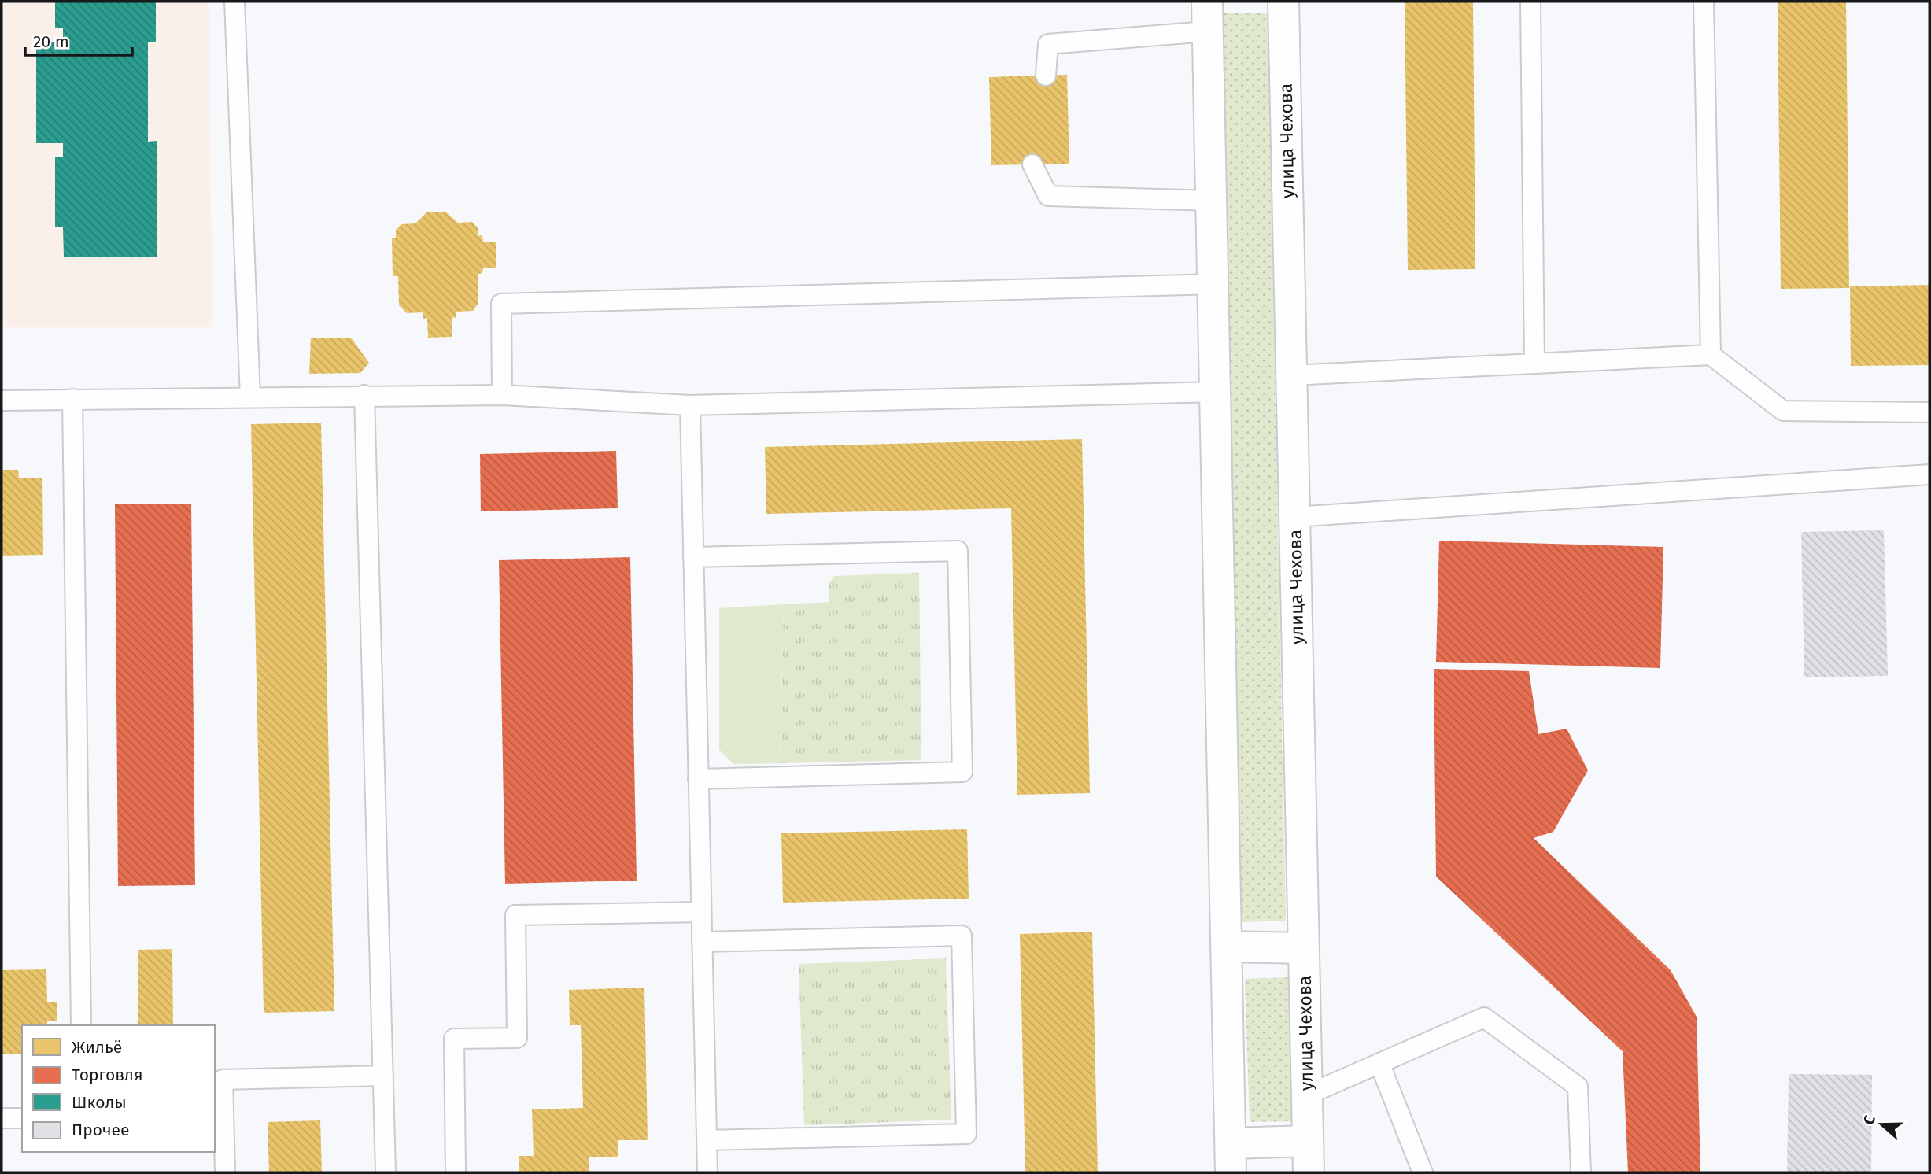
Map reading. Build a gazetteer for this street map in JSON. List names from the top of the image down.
{
  "streets": {
    "street": ["улица Чехова"]
  },
  "legend": [
    "Жильё",
    "Торговля",
    "Школы",
    "Прочее"
  ],
  "scale_bar": "20 m",
  "north": "left"
}
